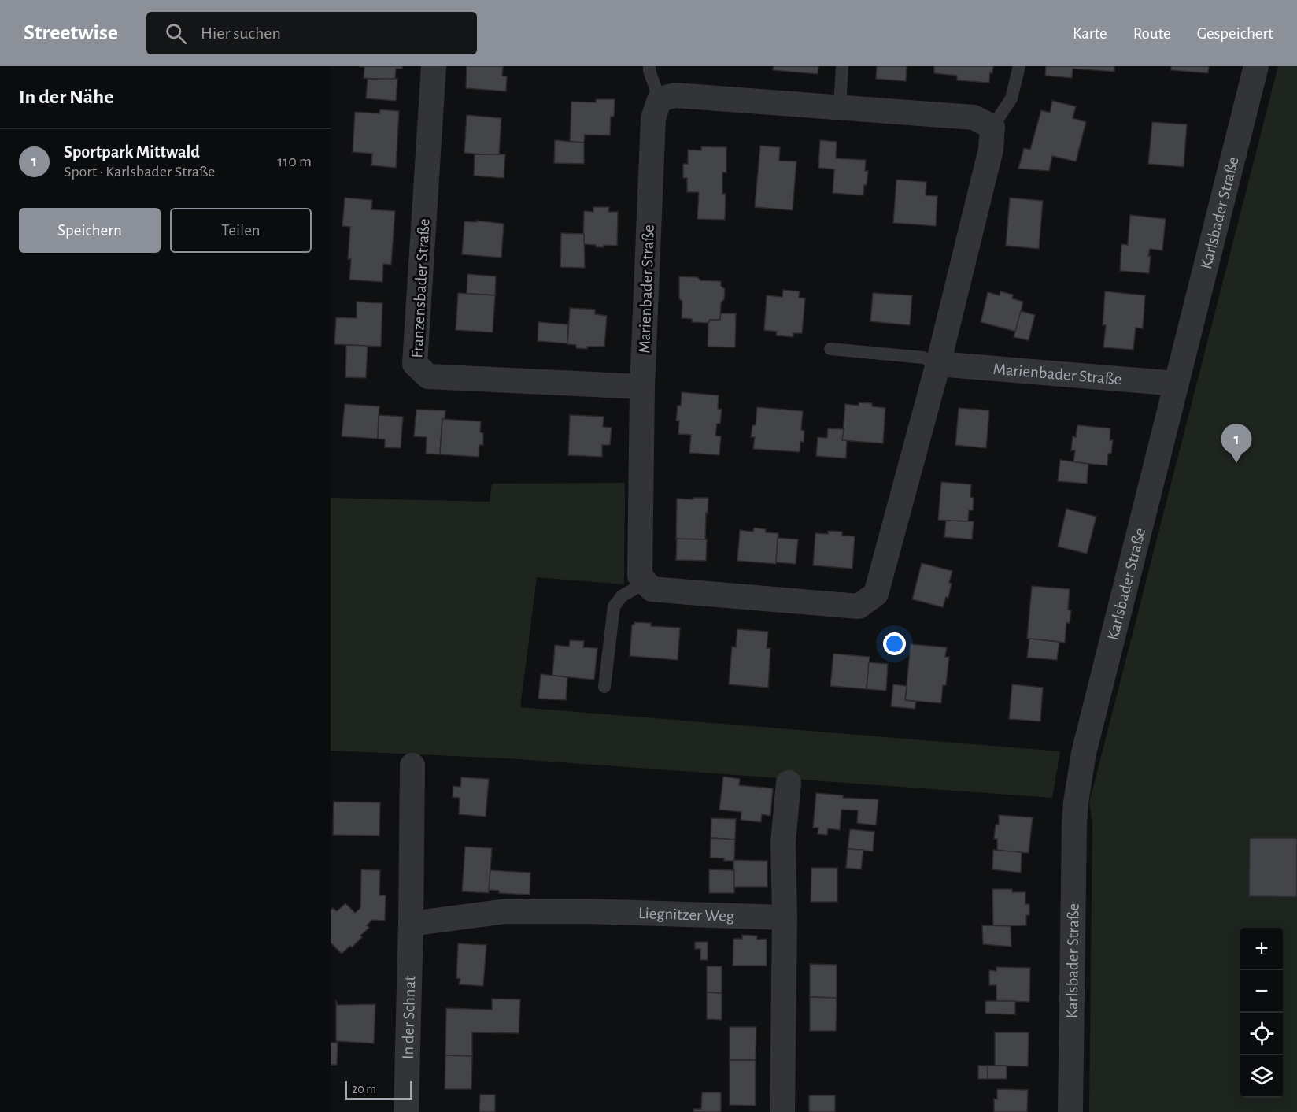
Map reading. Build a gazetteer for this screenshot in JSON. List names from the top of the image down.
{
  "streets": {
    "street": [
      "Karlsbader Straße",
      "Franzensbader Straße",
      "Marienbader Straße",
      "Liegnitzer Weg",
      "In der Schnat"
    ]
  },
  "crossings": [
    ["Karlsbader Straße", "Marienbader Straße"],
    ["Franzensbader Straße", "Marienbader Straße"],
    ["Liegnitzer Weg", "In der Schnat"]
  ],
  "scale_bar": "20 m",
  "page": {
    "header": "Streetwise",
    "search": "Hier suchen",
    "nav": ["Karte", "Route", "Gespeichert"],
    "heading": "In der Nähe",
    "list": [
      {
        "mark": "1",
        "name": "Sportpark Mittwald",
        "note": "Sport · Karlsbader Straße",
        "value": "110 m"
      }
    ],
    "buttons": ["Speichern", "Teilen"],
    "pins": "1",
    "map_buttons": ["+", "−"],
    "scale": "20 m"
  }
}
